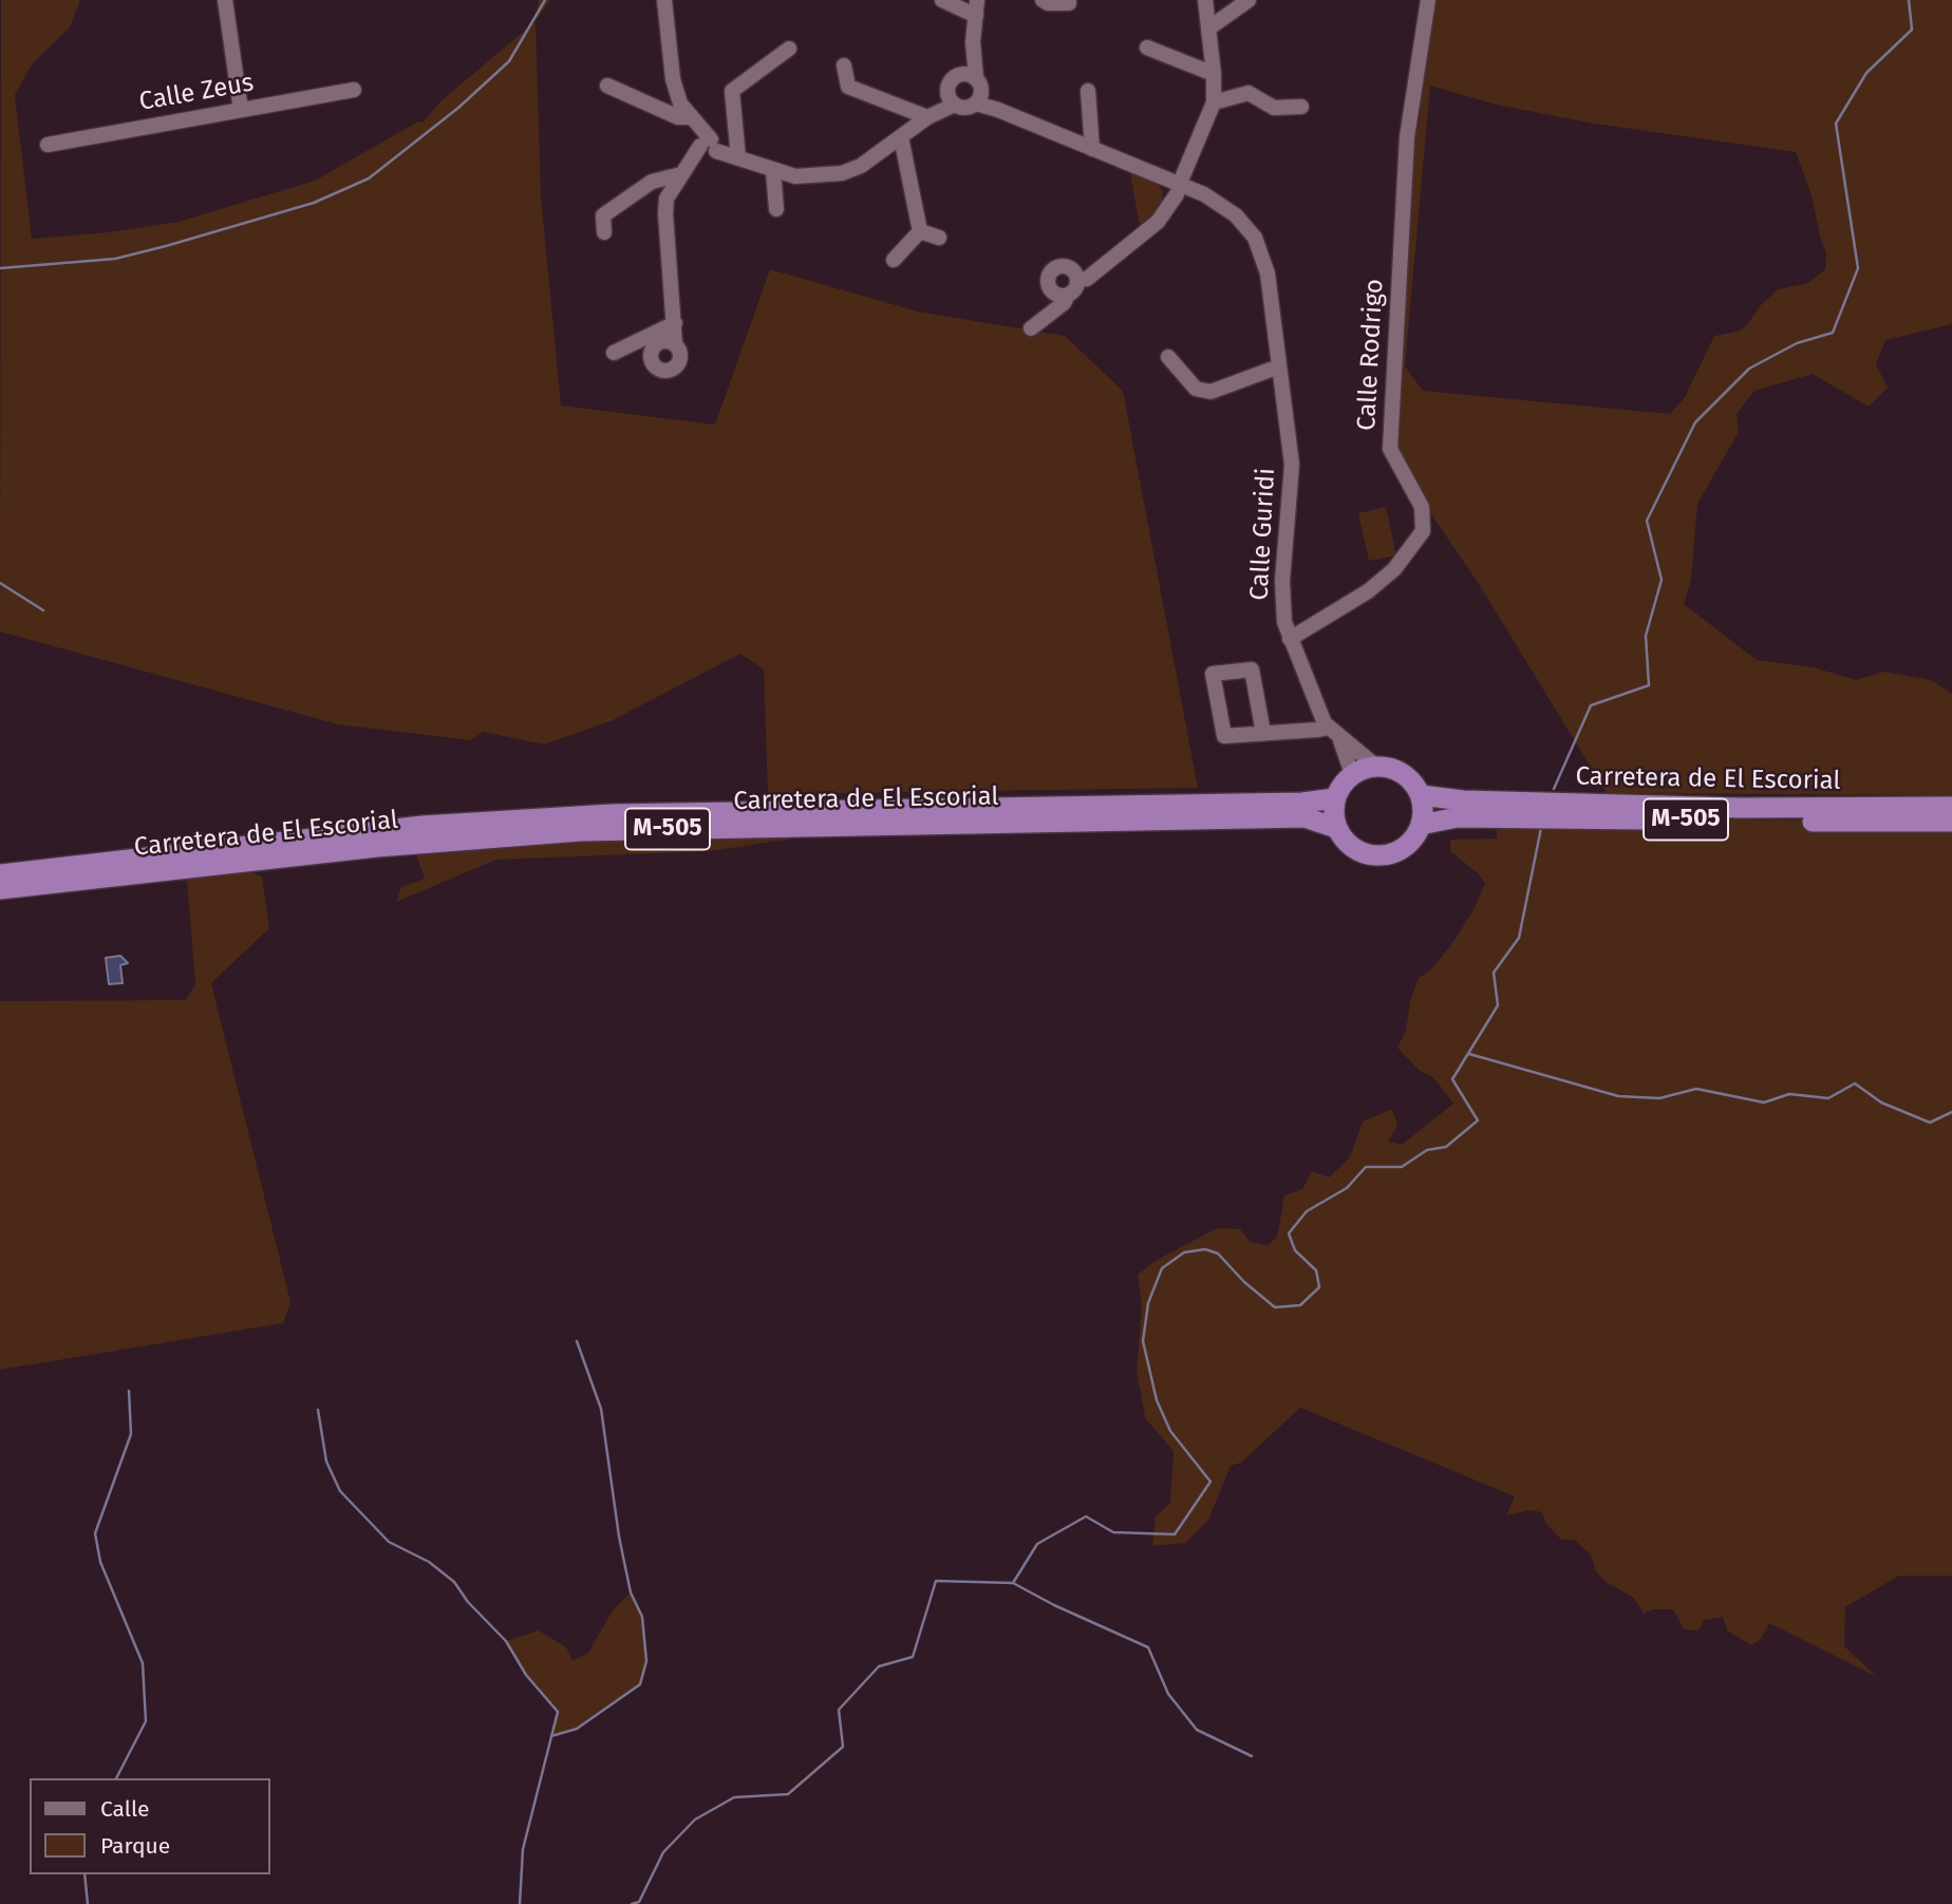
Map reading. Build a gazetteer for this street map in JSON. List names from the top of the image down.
{
  "streets": {
    "highway": ["Carretera de El Escorial", "M-505"],
    "street": ["Calle Zeus", "Calle Rodrigo", "Calle Guridi"]
  },
  "crossings": [
    ["Calle Rodrigo", "Calle Guridi"],
    ["Calle Guridi", "Carretera de El Escorial"],
    ["Calle Guridi", "M-505"],
    ["Carretera de El Escorial", "M-505"]
  ],
  "legend": ["Calle", "Parque"]
}
